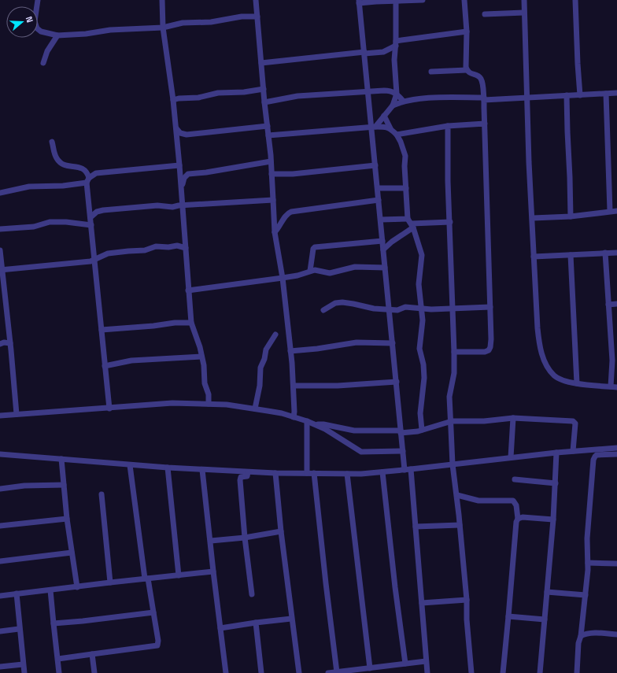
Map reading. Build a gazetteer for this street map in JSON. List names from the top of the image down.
{
  "north": "right"
}
